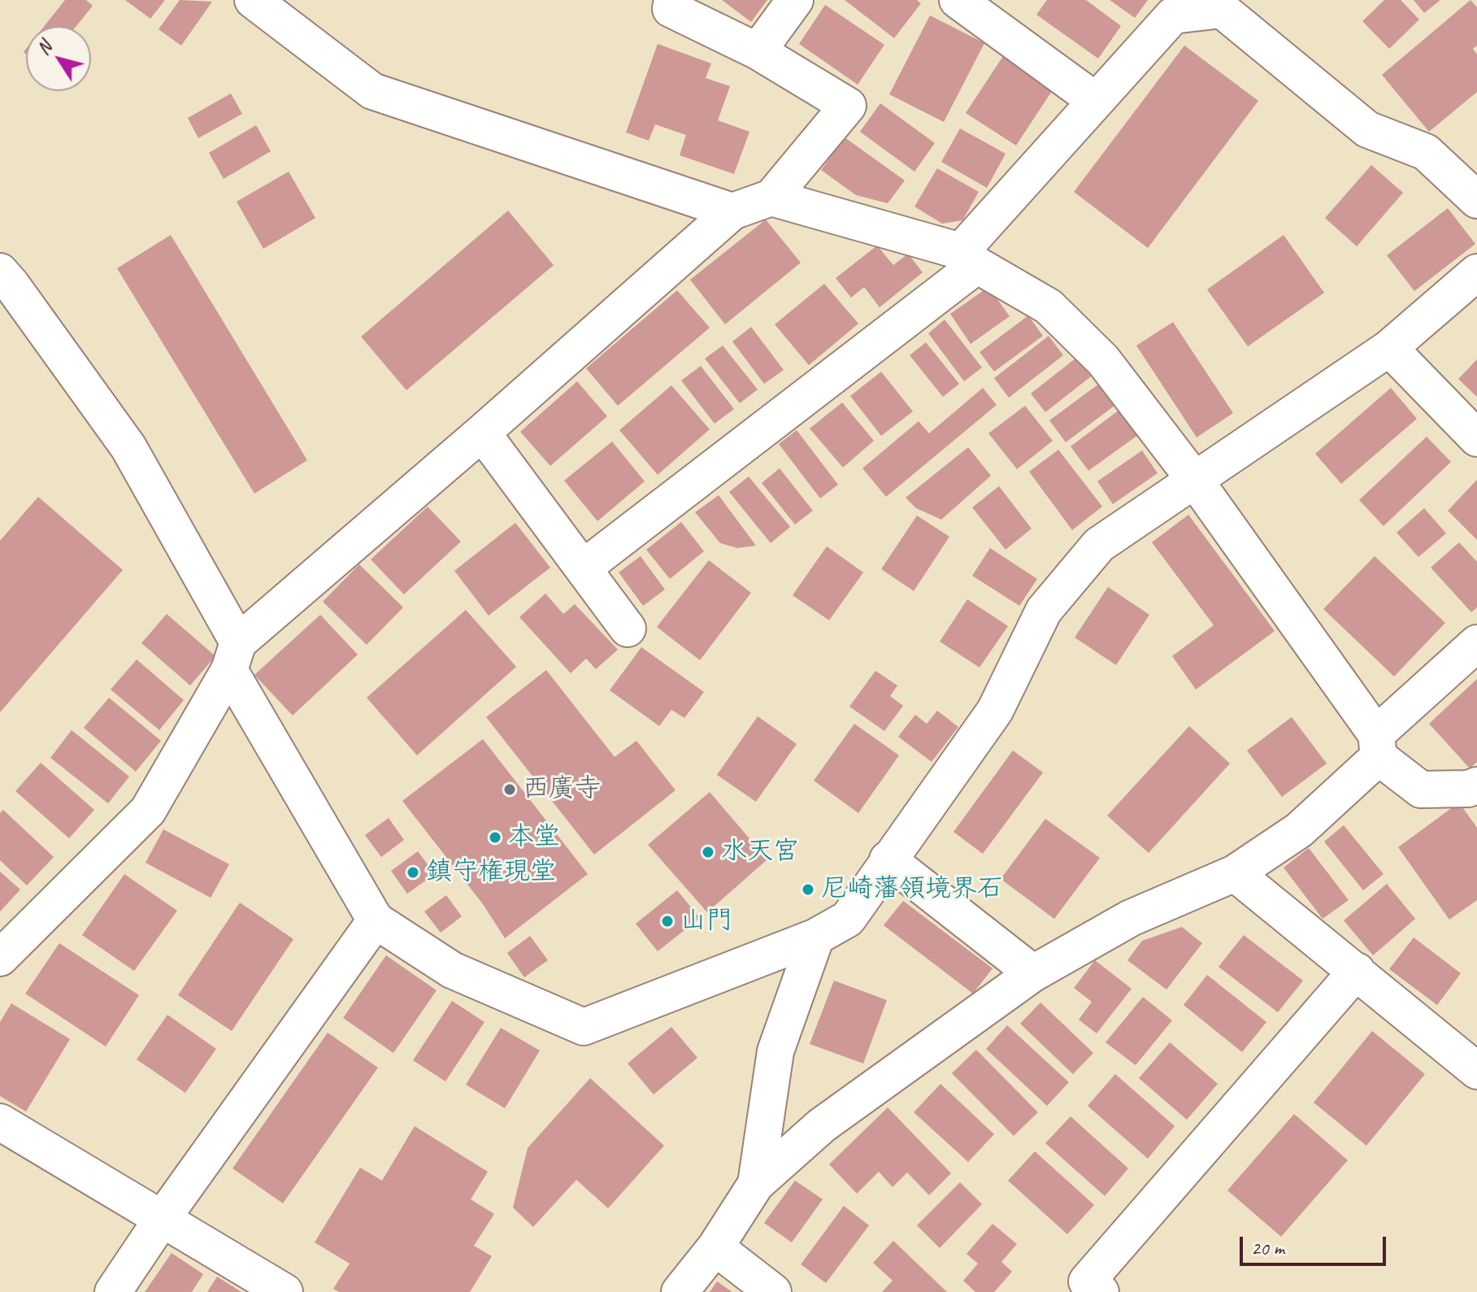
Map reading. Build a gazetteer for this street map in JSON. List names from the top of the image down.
{
  "places": [
    "西廣寺",
    "本堂",
    "水天宮",
    "鎮守権現堂",
    "尼崎藩領境界石",
    "山門"
  ],
  "scale_bar": "20 m",
  "north": "top left"
}
